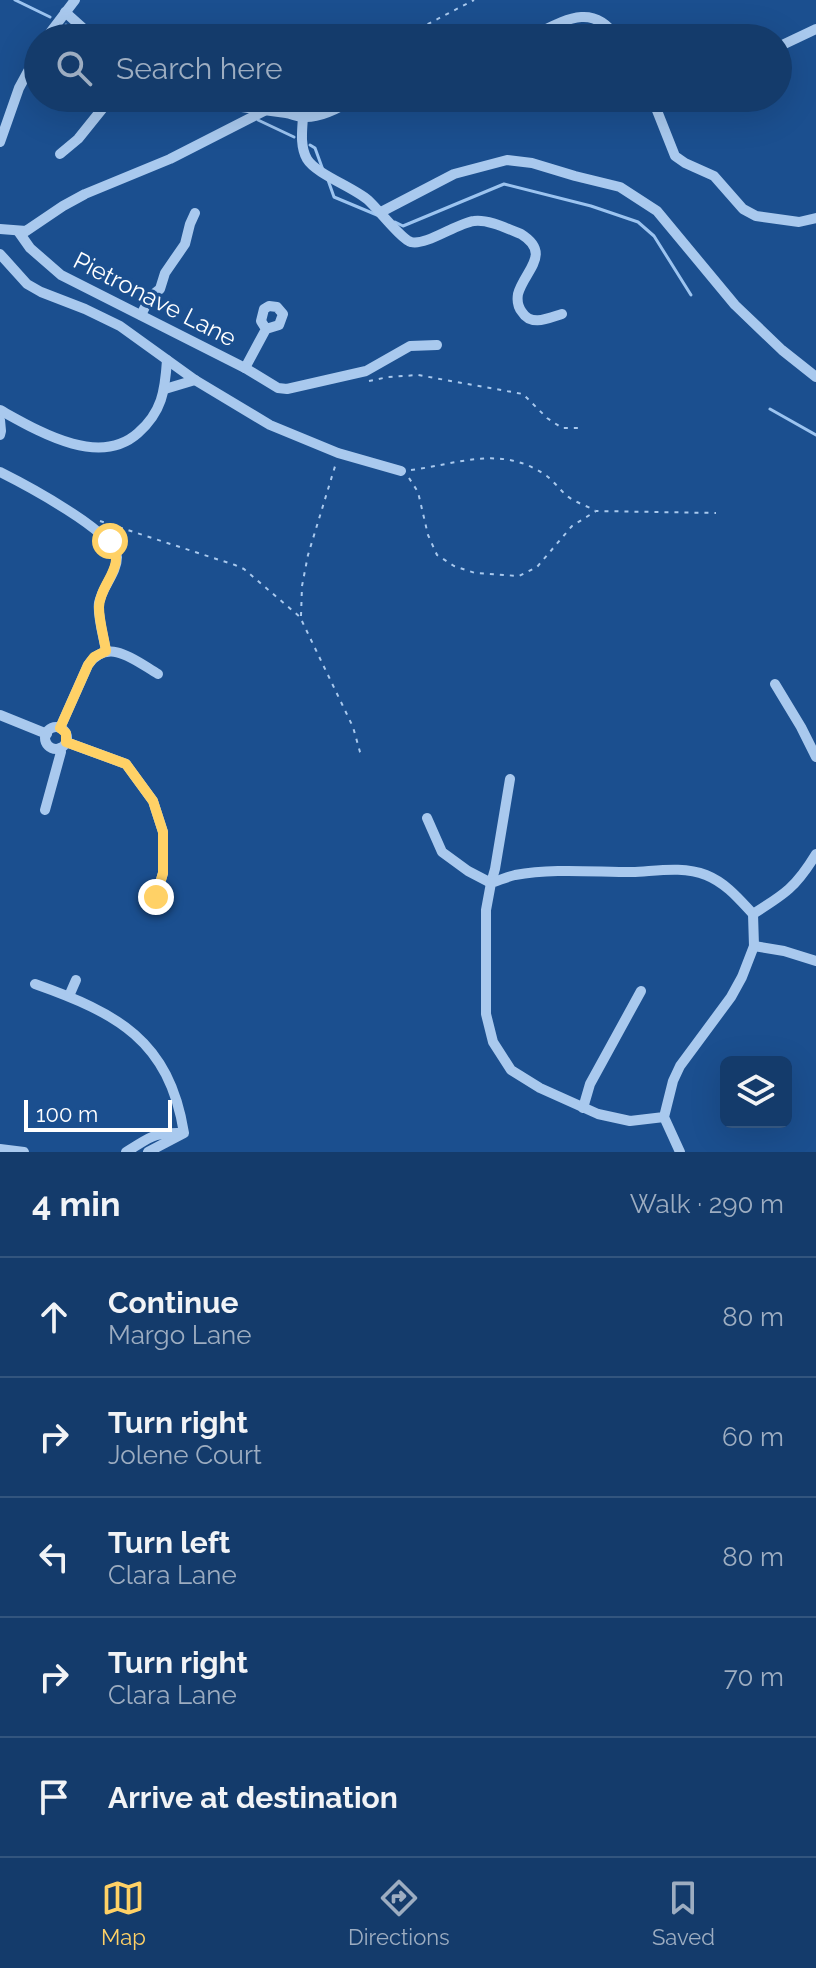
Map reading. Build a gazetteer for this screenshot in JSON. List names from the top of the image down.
{
  "streets": {
    "street": ["Pietronave Lane"]
  },
  "scale_bar": "100 m",
  "page": {
    "search": "Search here",
    "scale": "100 m",
    "heading": ["4 min", "Walk · 290 m"],
    "list": [
      ["Continue", "Margo Lane", "80 m"],
      ["Turn right", "Jolene Court", "60 m"],
      ["Turn left", "Clara Lane", "80 m"],
      ["Turn right", "Clara Lane", "70 m"],
      "Arrive at destination"
    ],
    "nav": ["Map", "Directions", "Saved"]
  }
}
